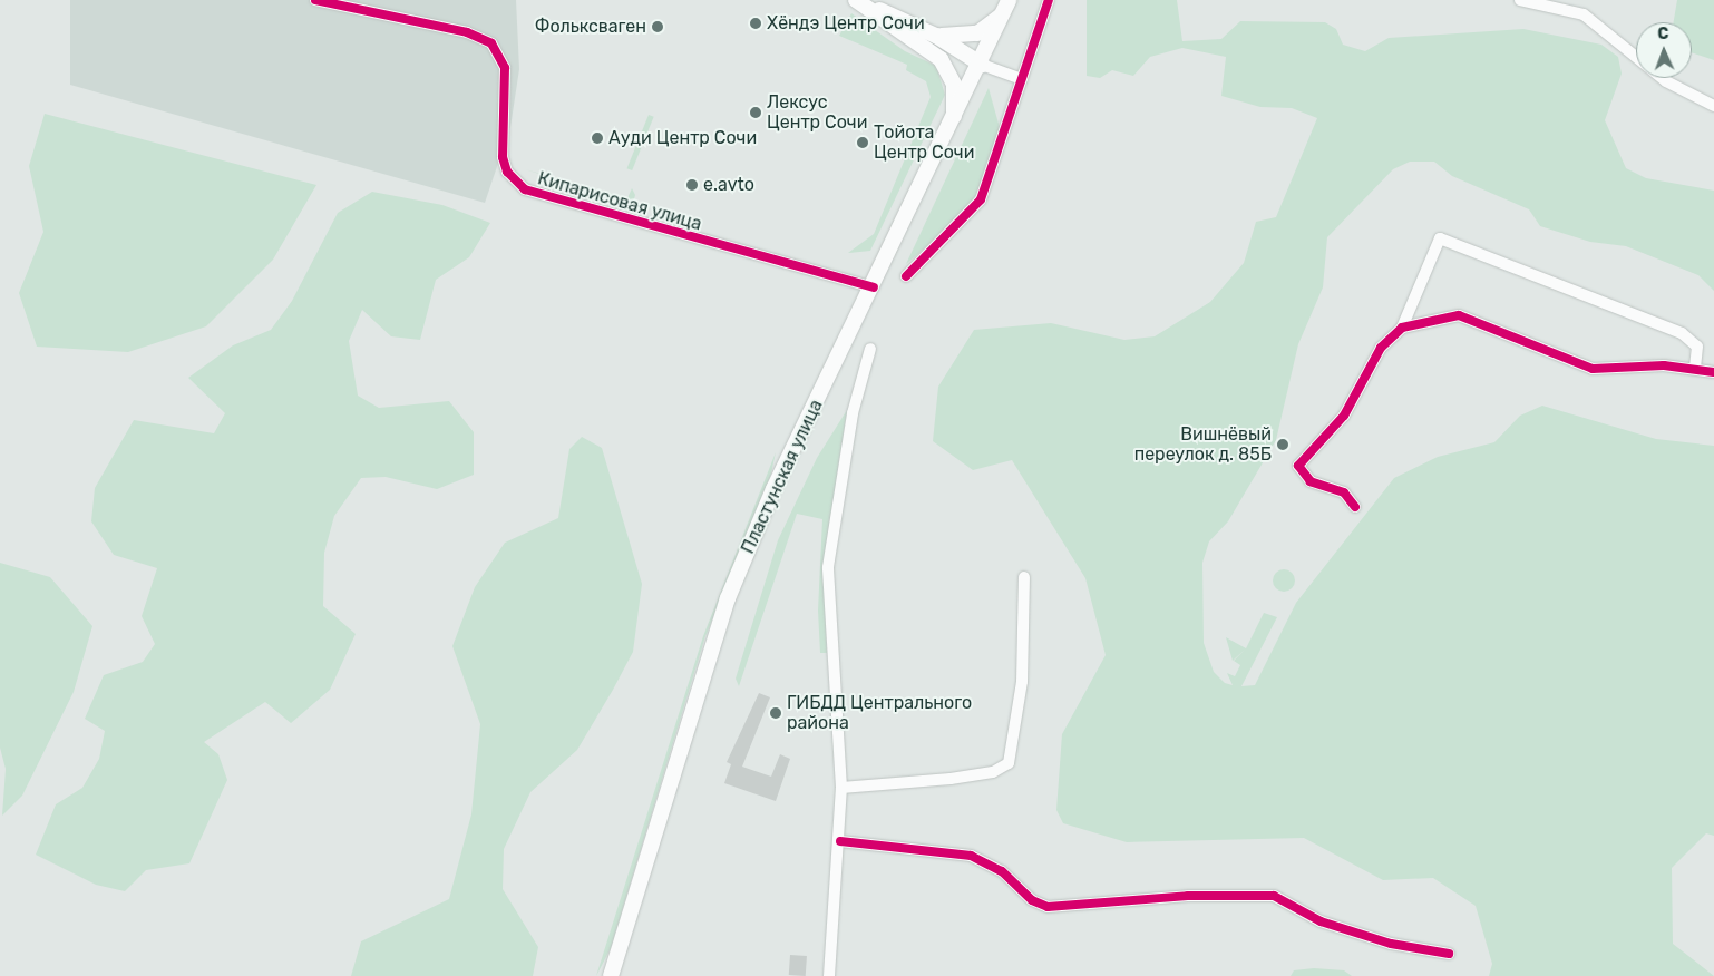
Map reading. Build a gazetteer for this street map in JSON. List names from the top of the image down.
{
  "streets": {
    "main road": ["Пластунская улица"],
    "street": ["Кипарисовая улица"]
  },
  "crossings": [
    ["Кипарисовая улица", "Пластунская улица"]
  ],
  "places": [
    "Хёндэ Центр Сочи",
    "Фольксваген",
    "Лексус Центр Сочи",
    "Ауди Центр Сочи",
    "Тойота Центр Сочи",
    "e.avto",
    "Вишнёвый переулок д. 85Б",
    "ГИБДД Центрального района"
  ],
  "north": "top"
}
